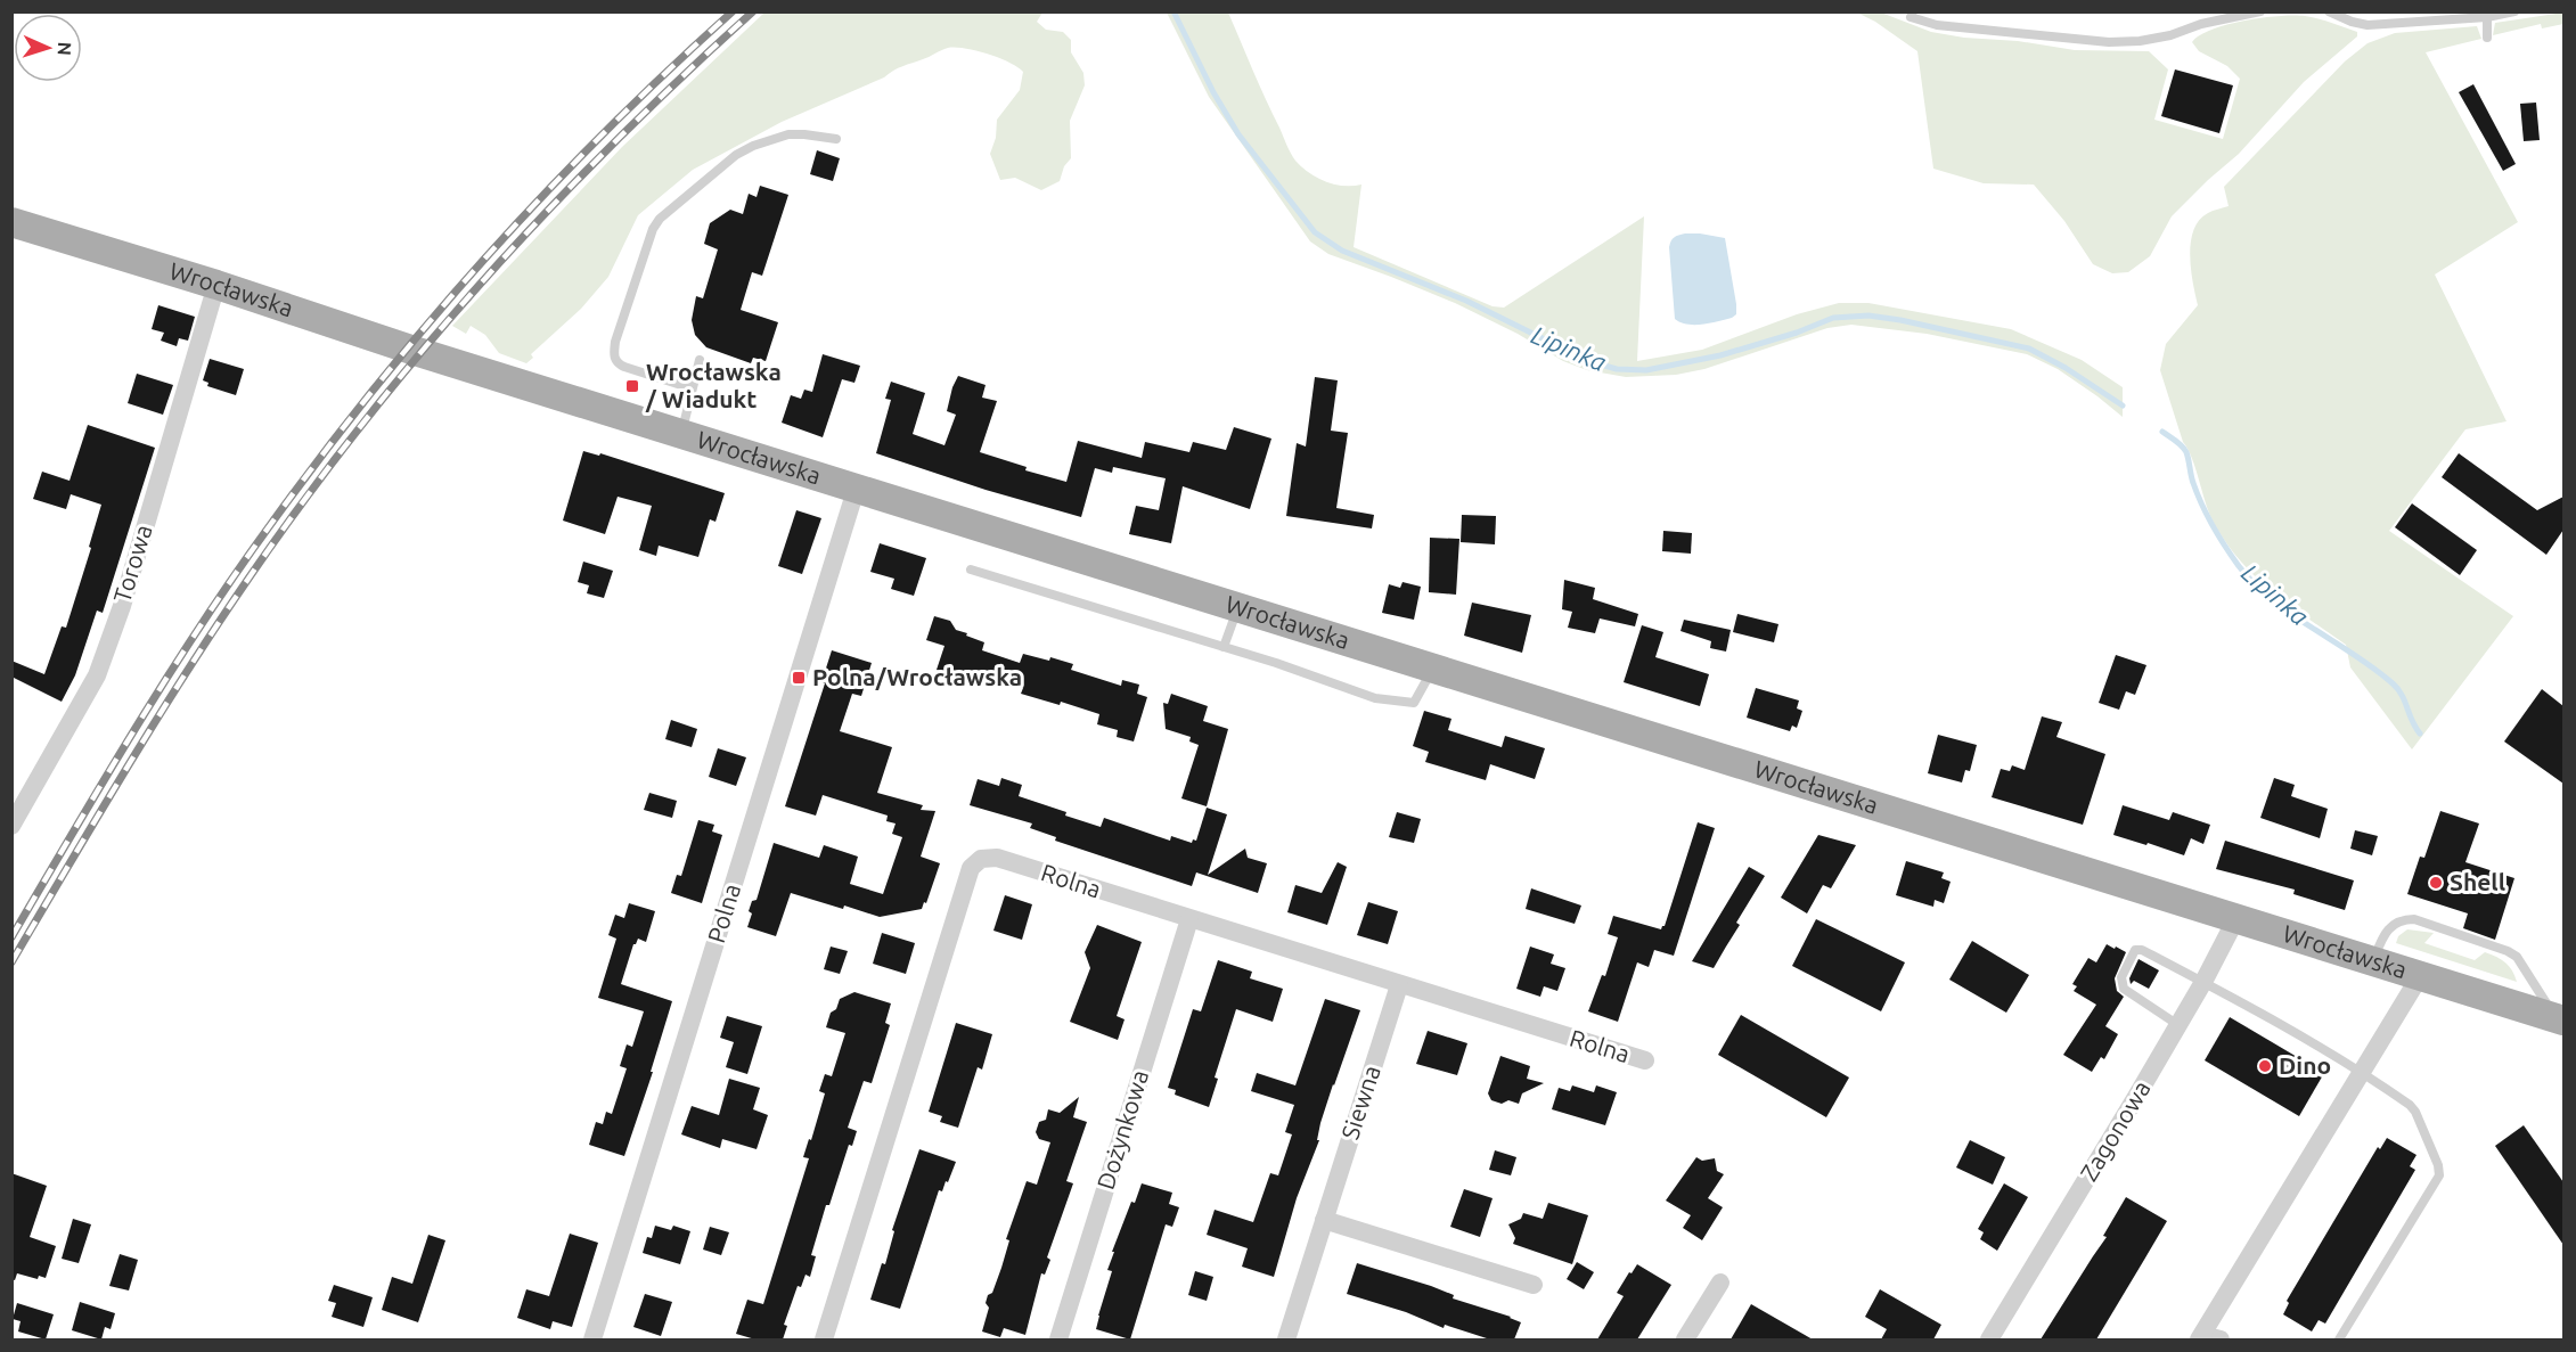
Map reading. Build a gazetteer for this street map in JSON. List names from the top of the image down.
{
  "streets": {
    "main road": ["Wrocławska"],
    "street": [
      "Torowa",
      "Rolna",
      "Polna",
      "Siewna",
      "Dożynkowa",
      "Zagonowa"
    ]
  },
  "crossings": [
    ["Wrocławska", "Torowa"],
    ["Wrocławska", "Polna"],
    ["Wrocławska", "Zagonowa"],
    ["Rolna", "Siewna"],
    ["Rolna", "Dożynkowa"]
  ],
  "water": ["Lipinka"],
  "places": {
    "transit": ["Wrocławska / Wiadukt", "Polna/Wrocławska"],
    "other": ["Shell", "Dino"]
  },
  "north": "right"
}
